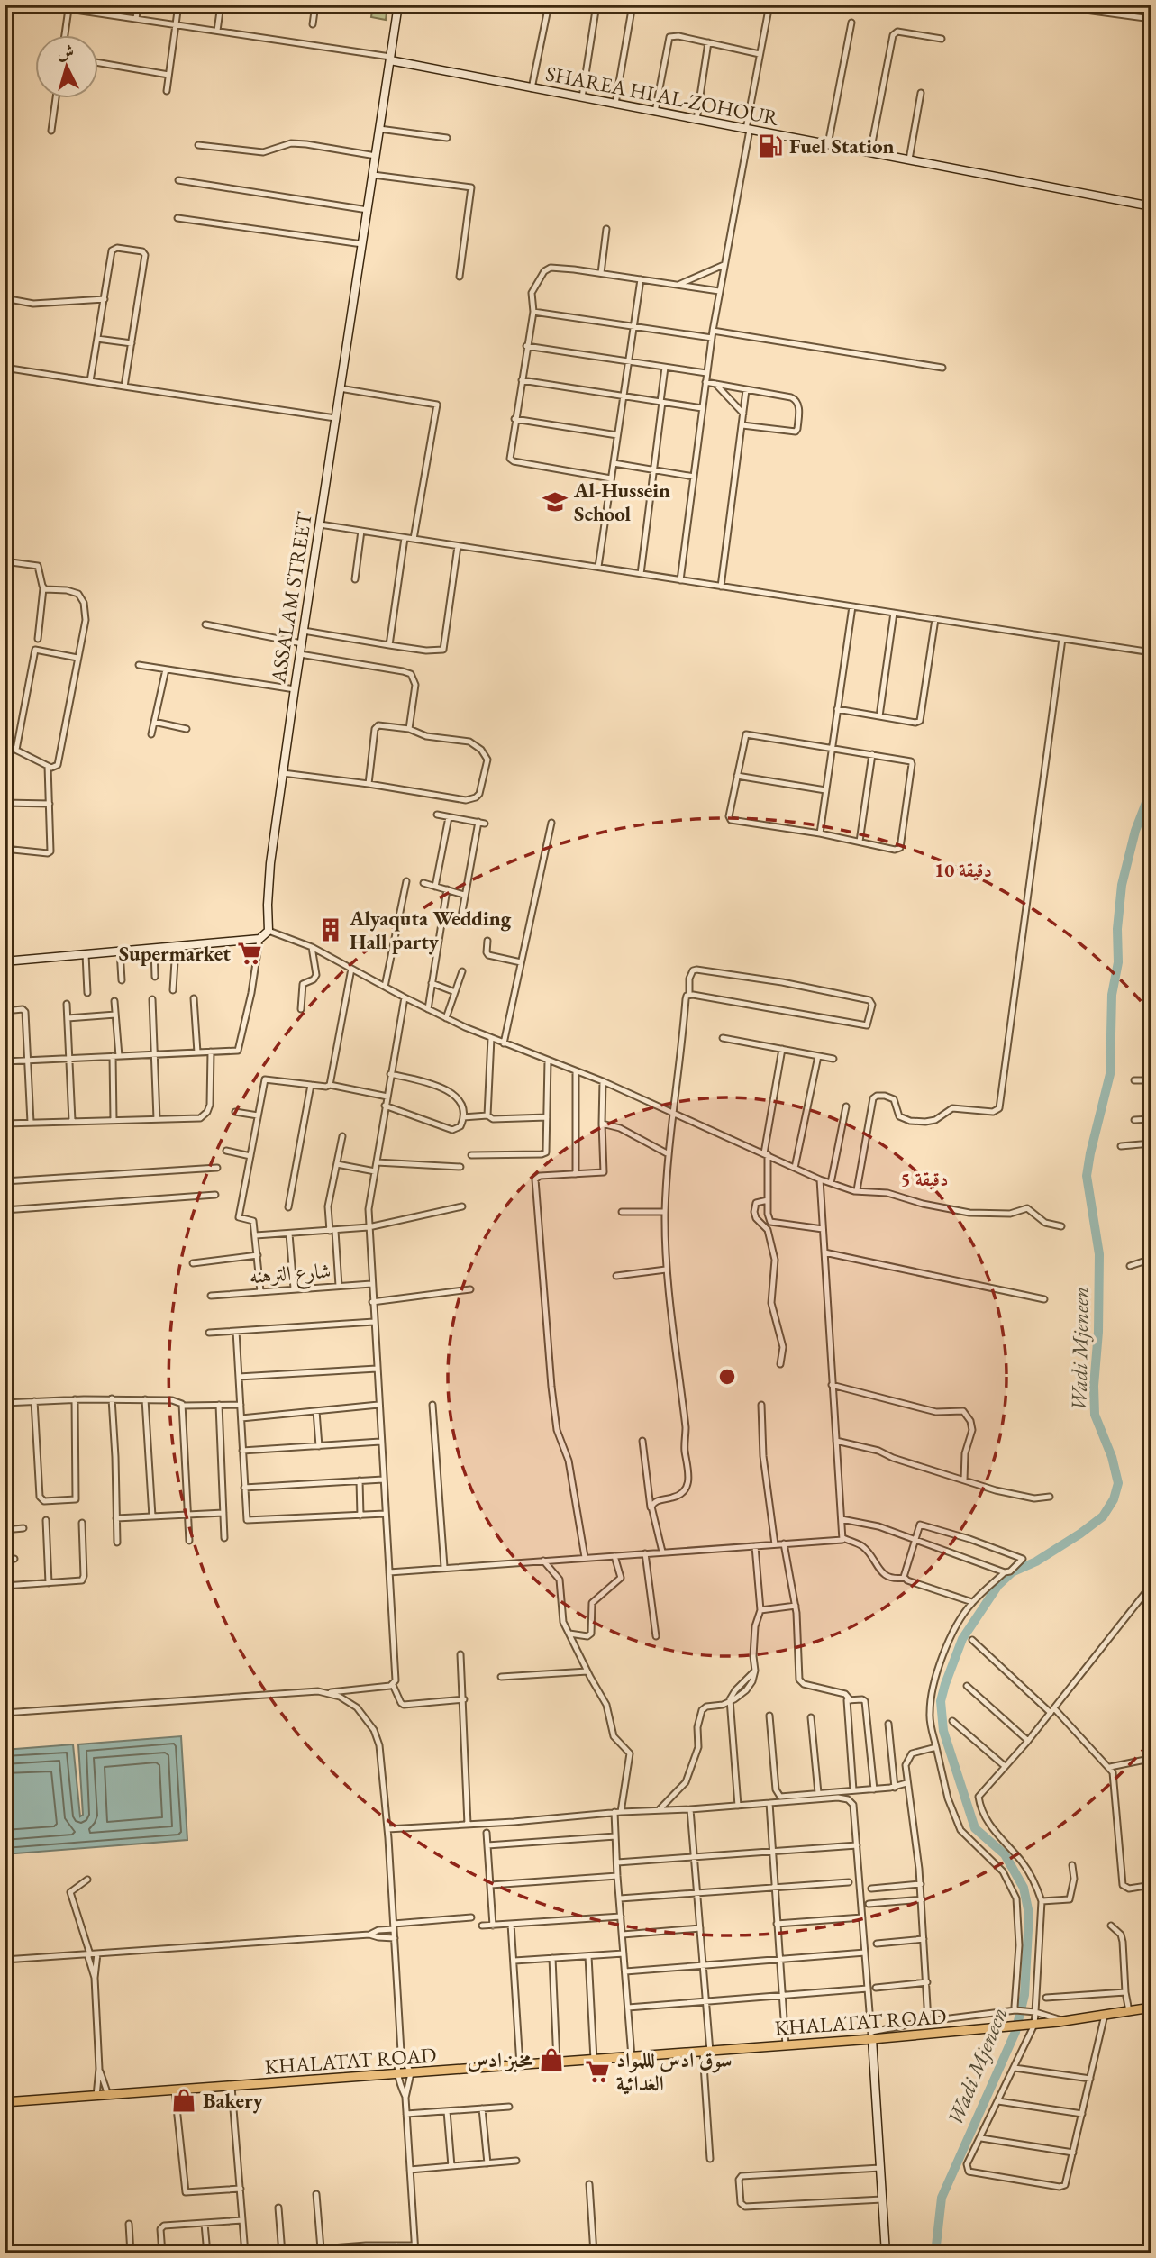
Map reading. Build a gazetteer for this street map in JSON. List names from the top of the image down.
{
  "streets": {
    "main road": ["SHAREA HI AL-ZOHOUR", "ASSALAM STREET", "KHALATAT ROAD"],
    "street": ["شارع الترهنه"]
  },
  "crossings": [
    ["SHAREA HI AL-ZOHOUR", "ASSALAM STREET"]
  ],
  "water": ["Wadi Mjeneen"],
  "places": {
    "fuel station": ["Fuel Station"],
    "school or university": ["Al-Hussein School"],
    "building": ["Alyaquta Wedding Hall party"],
    "supermarket": ["Supermarket", "سوق ادس لللمواد الغدائية"],
    "shop": ["مخبز ادس", "Bakery"]
  },
  "north": "top",
  "rings": ["10 دقيقة", "5 دقيقة"]
}
